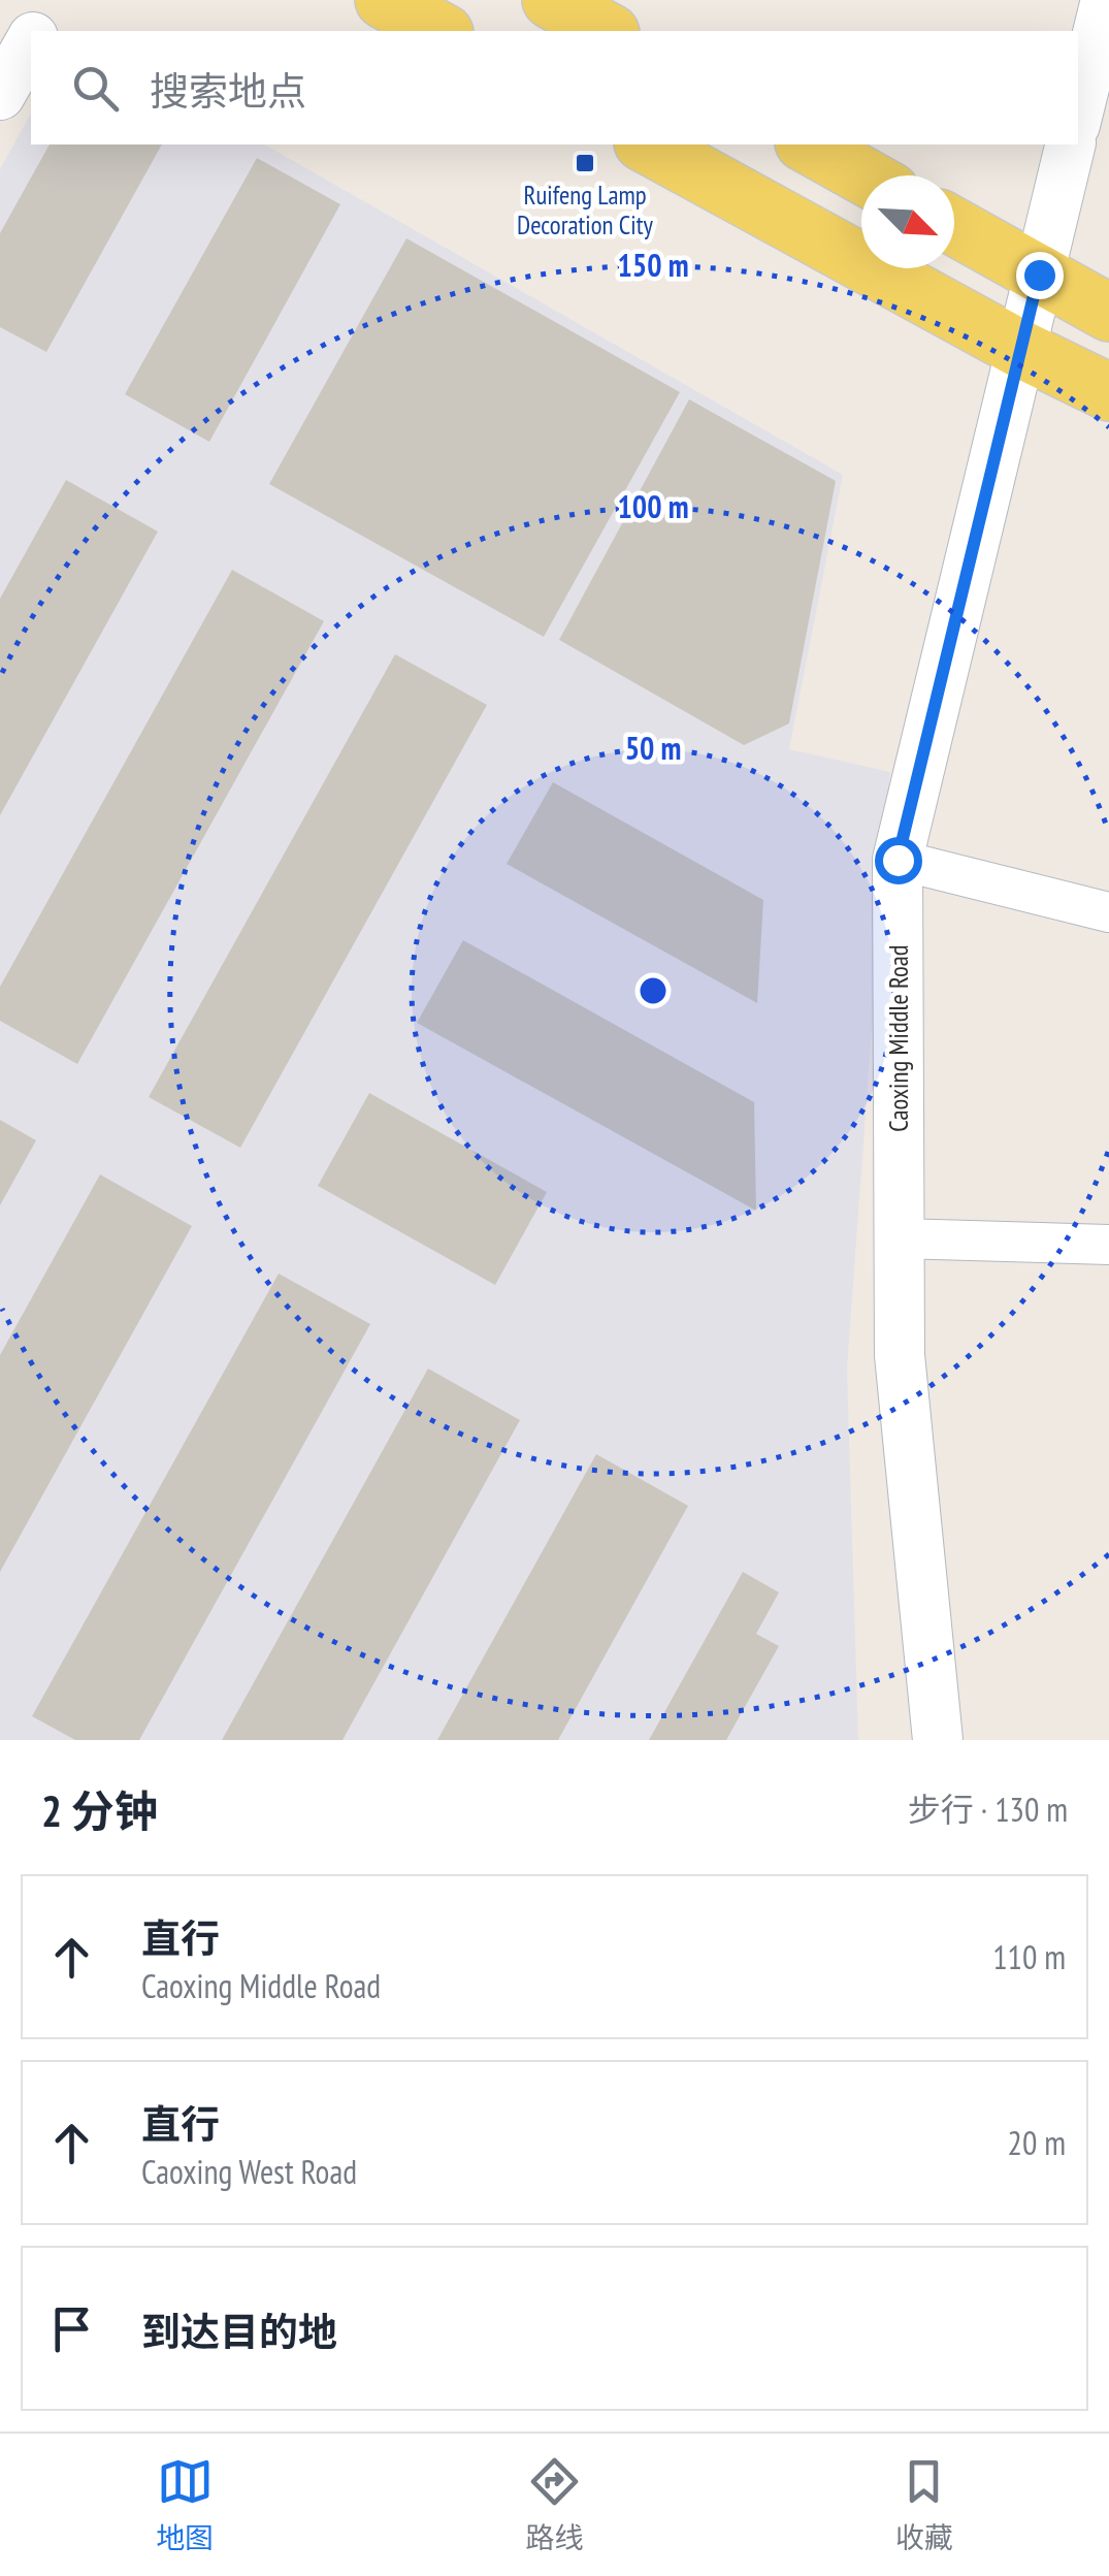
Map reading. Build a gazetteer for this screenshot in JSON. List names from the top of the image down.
{
  "streets": {
    "street": ["Caoxing Middle Road"]
  },
  "places": {
    "transit": ["Ruifeng Lamp Decoration City"]
  },
  "north": "bottom right",
  "page": {
    "search": "搜索地点",
    "heading": ["2 分钟", "步行 · 130 m"],
    "list": [
      ["直行", "Caoxing Middle Road", "110 m"],
      ["直行", "Caoxing West Road", "20 m"],
      "到达目的地"
    ],
    "nav": ["地图", "路线", "收藏"]
  },
  "rings": ["150 m", "100 m", "50 m"]
}
